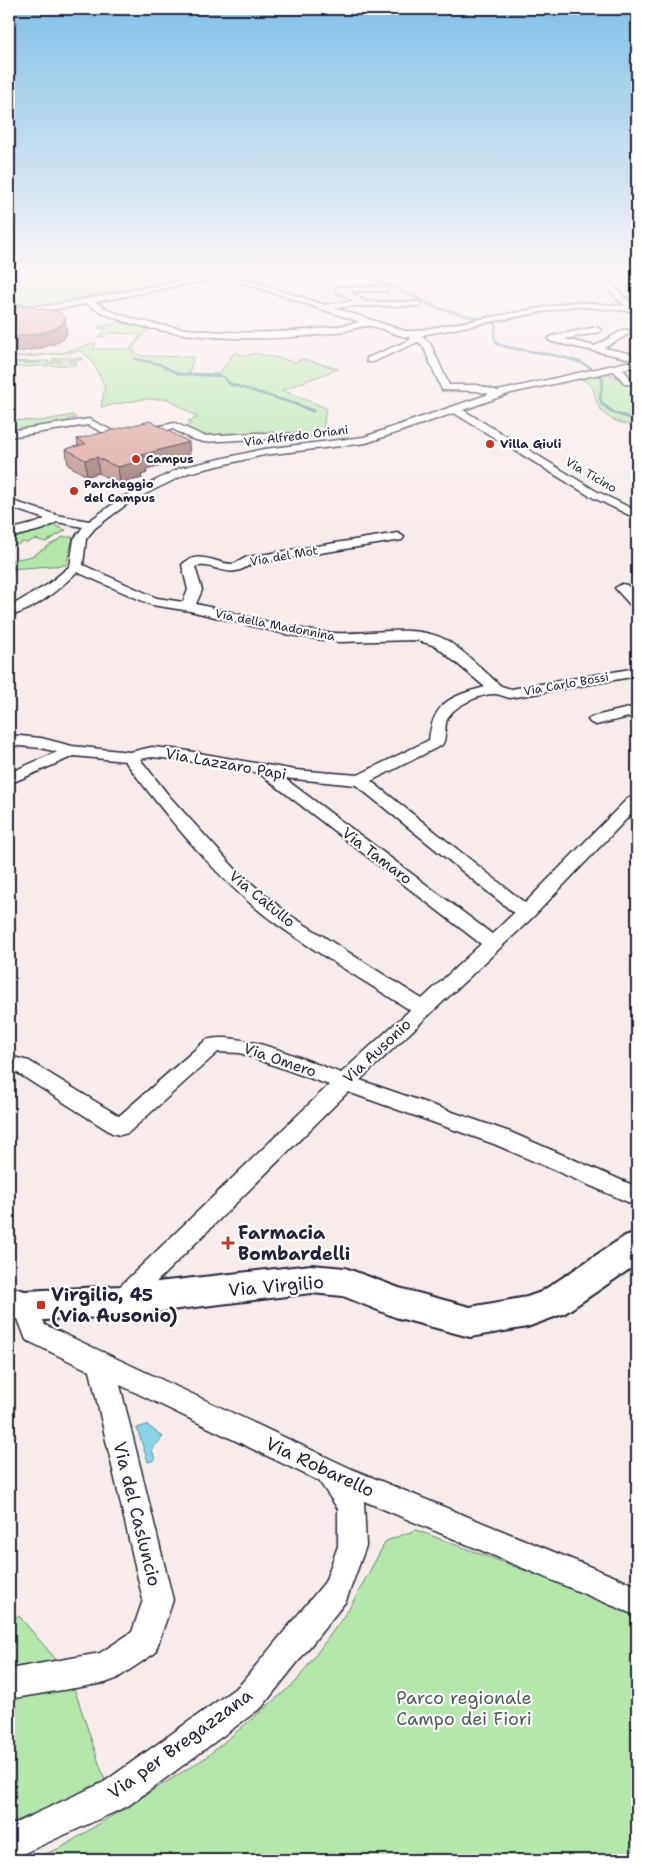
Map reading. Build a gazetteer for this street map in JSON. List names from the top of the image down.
{
  "streets": {
    "main road": ["Via Virgilio"],
    "street": [
      "Via Alfredo Oriani",
      "Via Ticino",
      "Via del Mot",
      "Via della Madonnina",
      "Via Carlo Bossi",
      "Via Lazzaro Papi",
      "Via Tamaro",
      "Via Catullo",
      "Via Ausonio",
      "Via Omero",
      "Via Robarello",
      "Via del Casluncio",
      "Via per Bregazzana"
    ]
  },
  "crossings": [
    ["Via Alfredo Oriani", "Via Ticino"],
    ["Via Alfredo Oriani", "Via della Madonnina"],
    ["Via del Mot", "Via della Madonnina"],
    ["Via della Madonnina", "Via Carlo Bossi"],
    ["Via della Madonnina", "Via Lazzaro Papi"],
    ["Via Carlo Bossi", "Via Lazzaro Papi"],
    ["Via Lazzaro Papi", "Via Tamaro"],
    ["Via Lazzaro Papi", "Via Catullo"],
    ["Via Tamaro", "Via Ausonio"],
    ["Via Catullo", "Via Ausonio"],
    ["Via Ausonio", "Via Omero"],
    ["Via Ausonio", "Via Virgilio"],
    ["Via Virgilio", "Via Robarello"],
    ["Via Robarello", "Via del Casluncio"],
    ["Via Robarello", "Via per Bregazzana"]
  ],
  "parks": ["Parco regionale Campo dei Fiori"],
  "places": {
    "other": ["Villa Giuli", "Campus", "Parcheggio del Campus"],
    "health": ["Farmacia Bombardelli"],
    "transit": ["Virgilio, 45 (Via Ausonio)"]
  }
}
